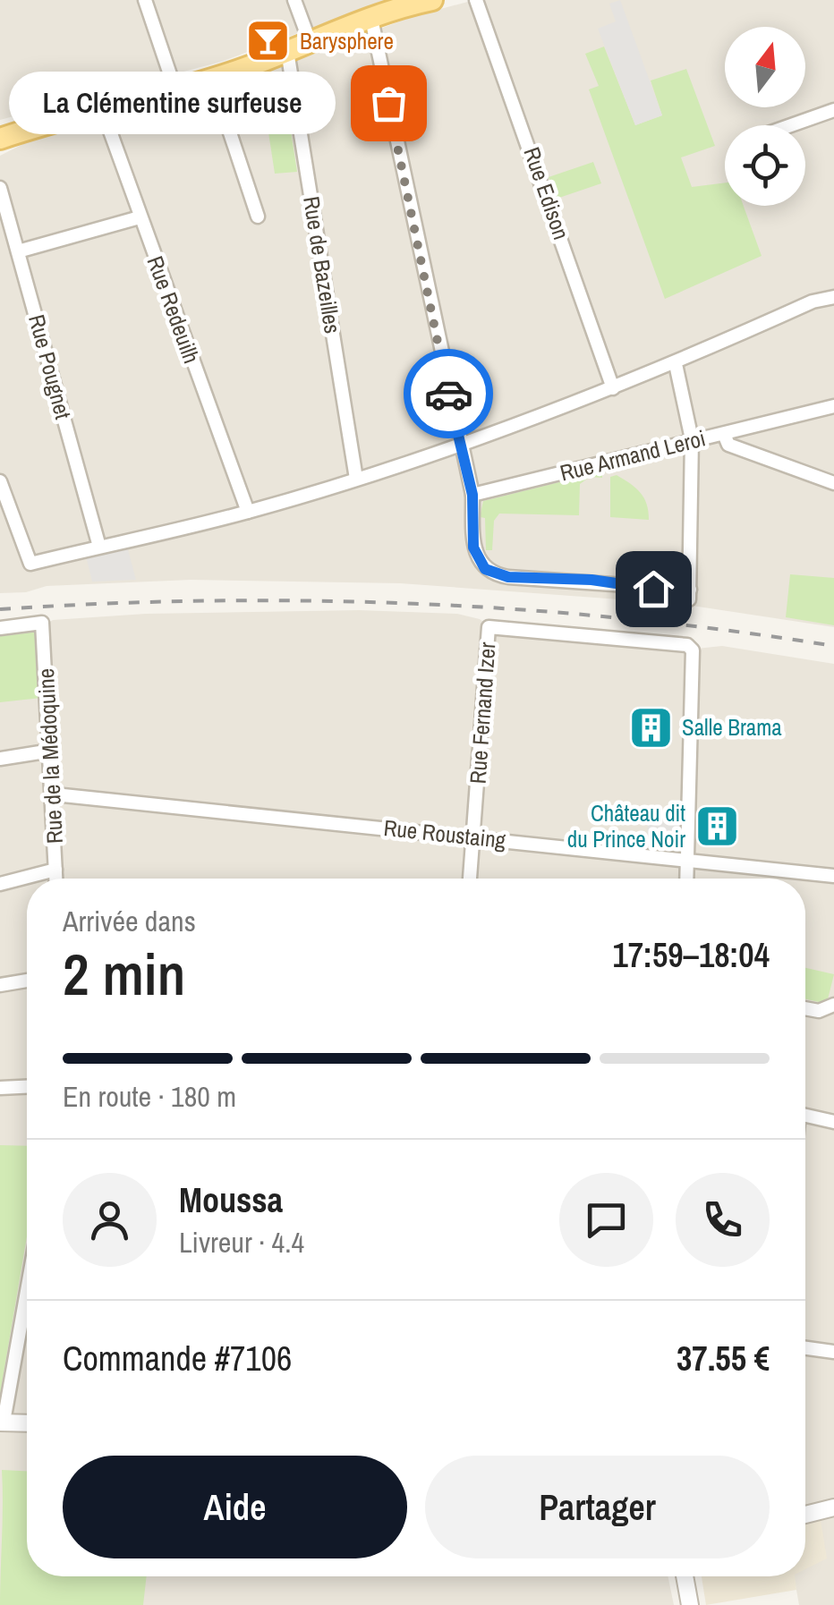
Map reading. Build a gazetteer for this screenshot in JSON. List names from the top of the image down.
{
  "streets": {
    "street": [
      "Rue Edison",
      "Rue de Bazeilles",
      "Rue Redeuilh",
      "Rue Pougnet",
      "Rue Armand Leroi",
      "Rue Fernand Izer",
      "Rue de la Médoquine",
      "Rue Roustaing"
    ]
  },
  "crossings": [
    ["Rue Fernand Izer", "Rue Roustaing"],
    ["Rue de la Médoquine", "Rue Roustaing"]
  ],
  "places": {
    "bar": ["Barysphere"],
    "other": ["La Clémentine surfeuse"],
    "building": ["Salle Brama", "Château dit du Prince Noir"]
  },
  "north": "top",
  "page": {
    "bubble": "La Clémentine surfeuse",
    "heading": ["2 min", "Arrivée dans", "17:59–18:04"],
    "panel": [
      "Moussa",
      "Livreur · 4.4",
      "Commande #7106",
      "37.55 €"
    ],
    "bar": "En route · 180 m",
    "buttons": ["Aide", "Partager"]
  }
}
